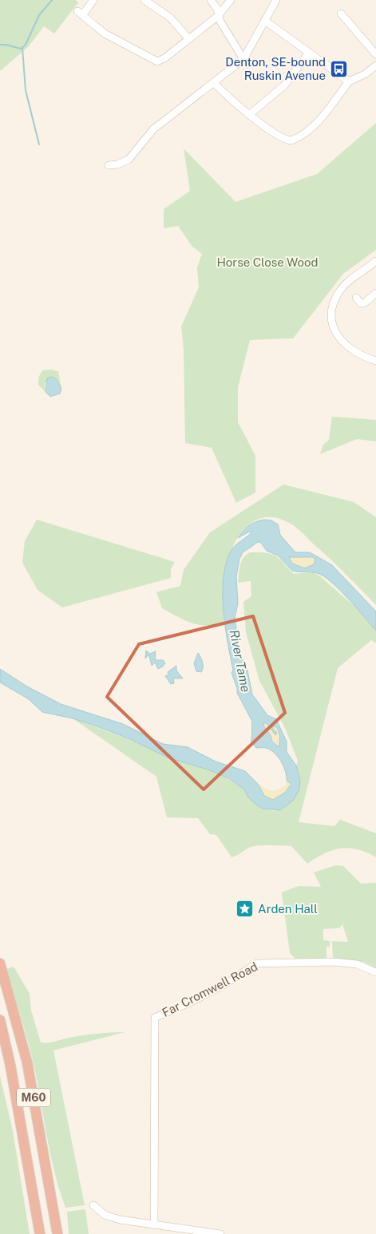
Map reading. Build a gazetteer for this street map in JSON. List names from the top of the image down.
{
  "streets": {
    "highway": ["M60"],
    "street": ["Far Cromwell Road"]
  },
  "water": ["River Tame"],
  "parks": ["Horse Close Wood"],
  "places": {
    "bus stop": ["Denton, SE-bound Ruskin Avenue"],
    "place": ["Arden Hall"]
  }
}
